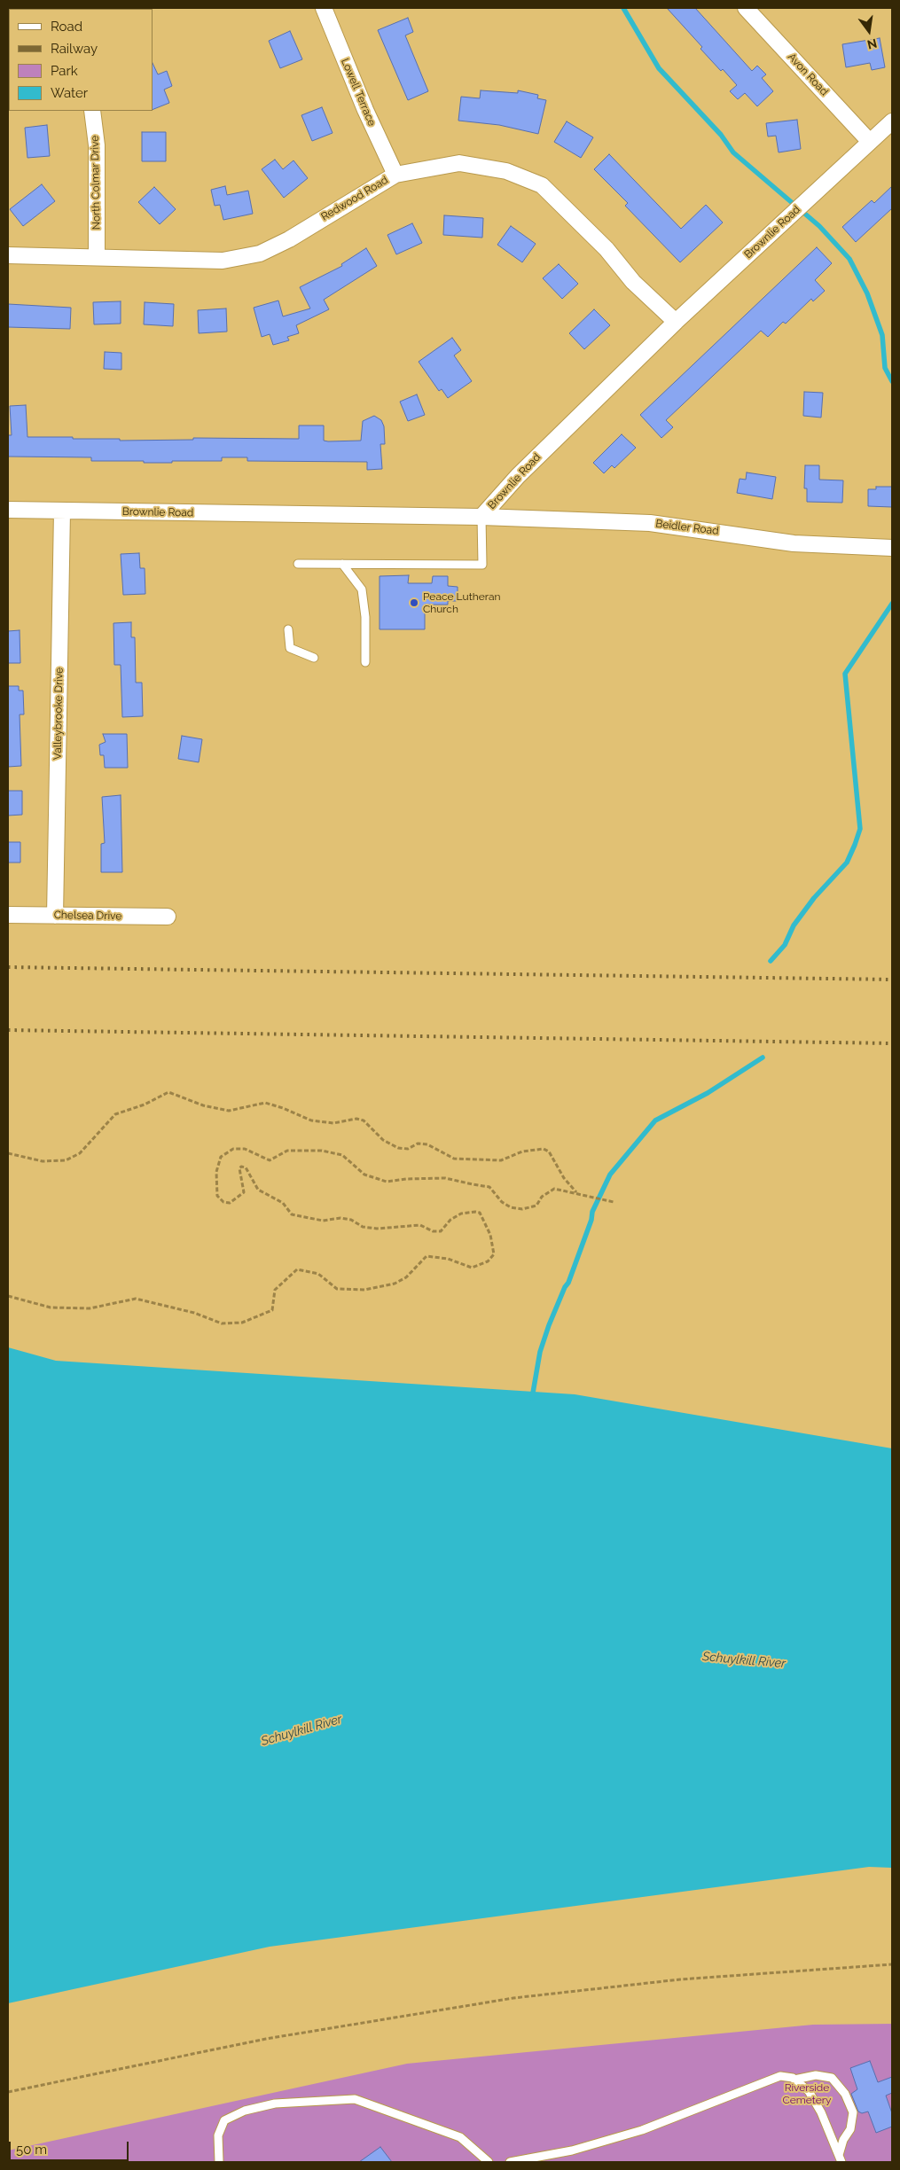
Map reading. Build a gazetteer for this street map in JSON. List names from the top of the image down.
{
  "streets": {
    "street": [
      "Avon Road",
      "Lowell Terrace",
      "North Colmar Drive",
      "Redwood Road",
      "Brownlie Road",
      "Beidler Road",
      "Valleybrooke Drive",
      "Chelsea Drive"
    ]
  },
  "crossings": [
    ["Avon Road", "Brownlie Road"],
    ["Lowell Terrace", "Redwood Road"],
    ["North Colmar Drive", "Redwood Road"],
    ["Redwood Road", "Brownlie Road"],
    ["Brownlie Road", "Beidler Road"],
    ["Brownlie Road", "Valleybrooke Drive"],
    ["Valleybrooke Drive", "Chelsea Drive"]
  ],
  "water": ["Schuylkill River"],
  "parks": ["Riverside Cemetery"],
  "places": ["Peace Lutheran Church"],
  "legend": [
    "Road",
    "Railway",
    "Park",
    "Water"
  ],
  "scale_bar": "50 m",
  "north": "bottom"
}
